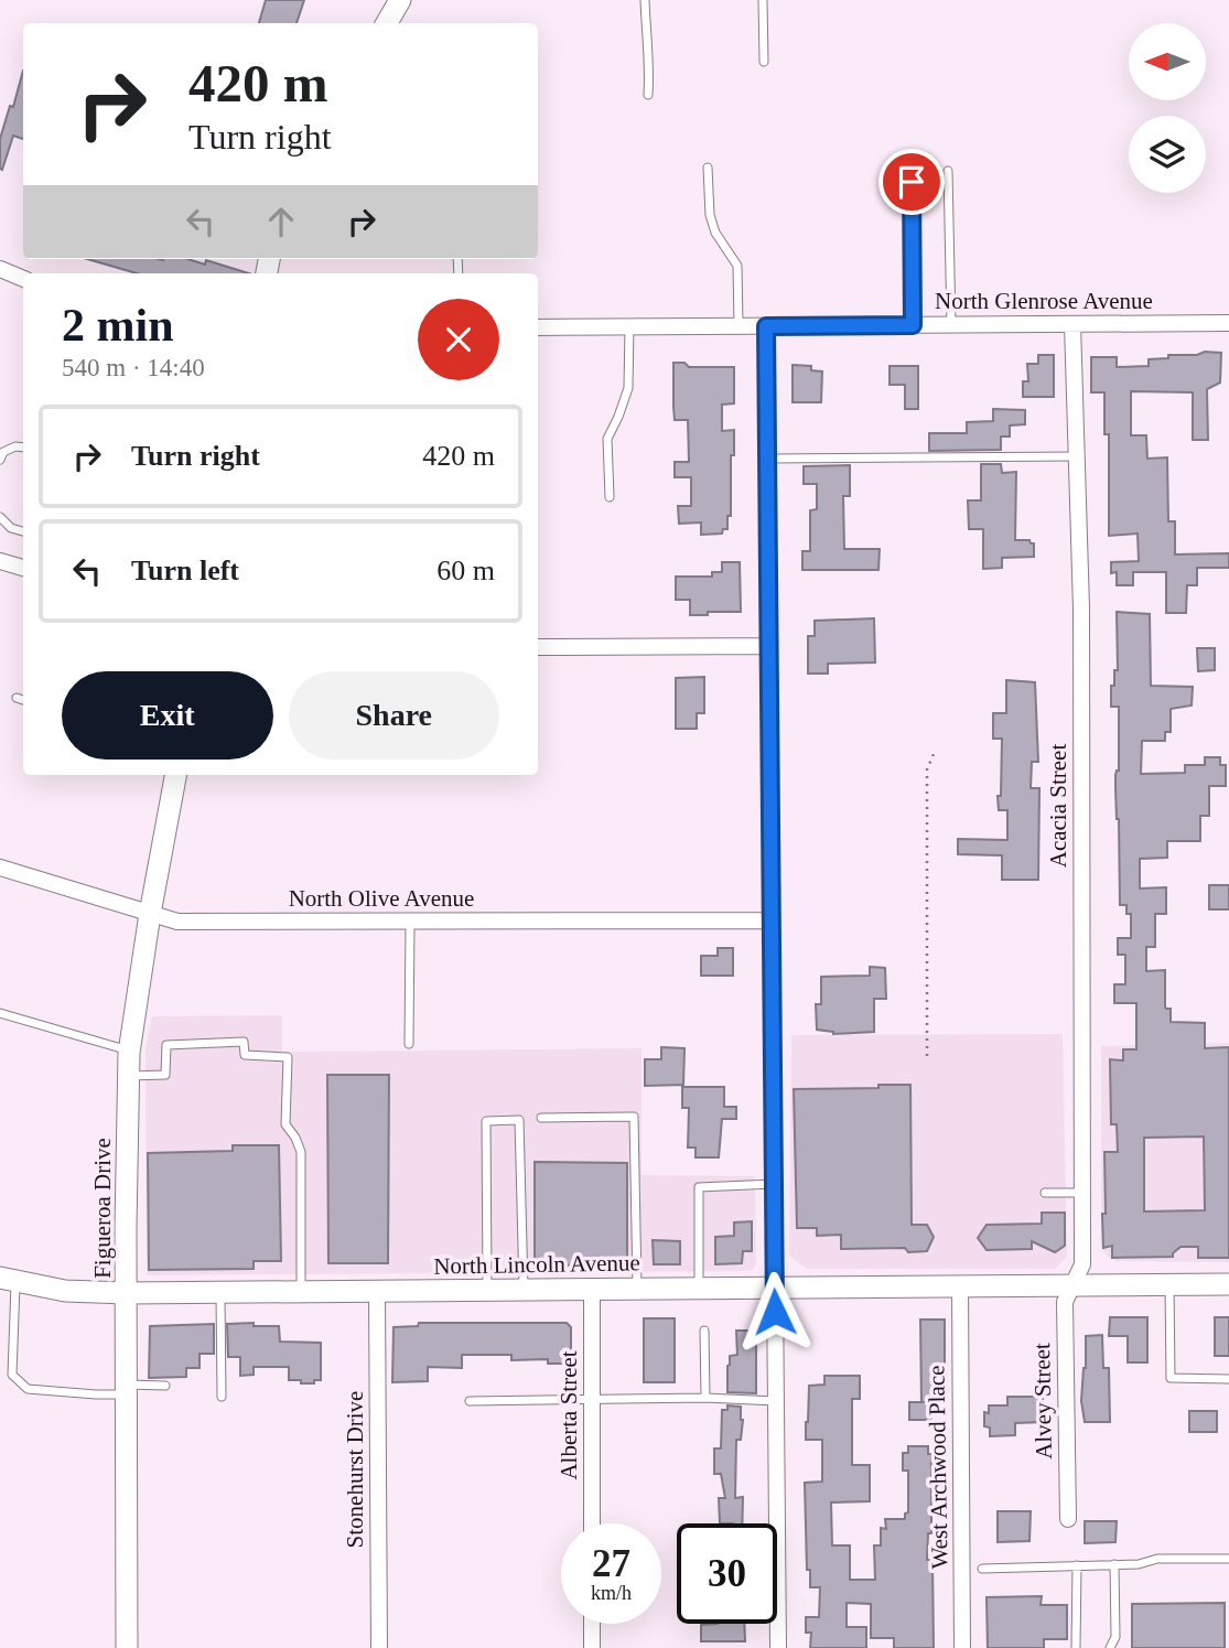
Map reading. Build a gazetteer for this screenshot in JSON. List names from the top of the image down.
{
  "streets": {
    "main road": ["Figueroa Drive", "North Lincoln Avenue"],
    "street": [
      "North Glenrose Avenue",
      "Acacia Street",
      "North Olive Avenue",
      "Alvey Street",
      "Alberta Street",
      "West Archwood Place",
      "Stonehurst Drive"
    ]
  },
  "crossings": [
    ["North Glenrose Avenue", "Acacia Street"],
    ["Acacia Street", "North Lincoln Avenue"],
    ["Acacia Street", "Alvey Street"],
    ["North Olive Avenue", "Figueroa Drive"],
    ["Figueroa Drive", "North Lincoln Avenue"],
    ["North Lincoln Avenue", "Alvey Street"],
    ["North Lincoln Avenue", "Alberta Street"],
    ["North Lincoln Avenue", "West Archwood Place"],
    ["North Lincoln Avenue", "Stonehurst Drive"]
  ],
  "north": "left",
  "page": {
    "turn": ["420 m", "Turn right"],
    "heading": ["2 min", "540 m · 14:40"],
    "list": [
      {
        "name": "Turn right",
        "value": "420 m"
      },
      {
        "name": "Turn left",
        "value": "60 m"
      }
    ],
    "buttons": ["Exit", "Share"],
    "speed": "27 km/h",
    "limit": "30"
  }
}
